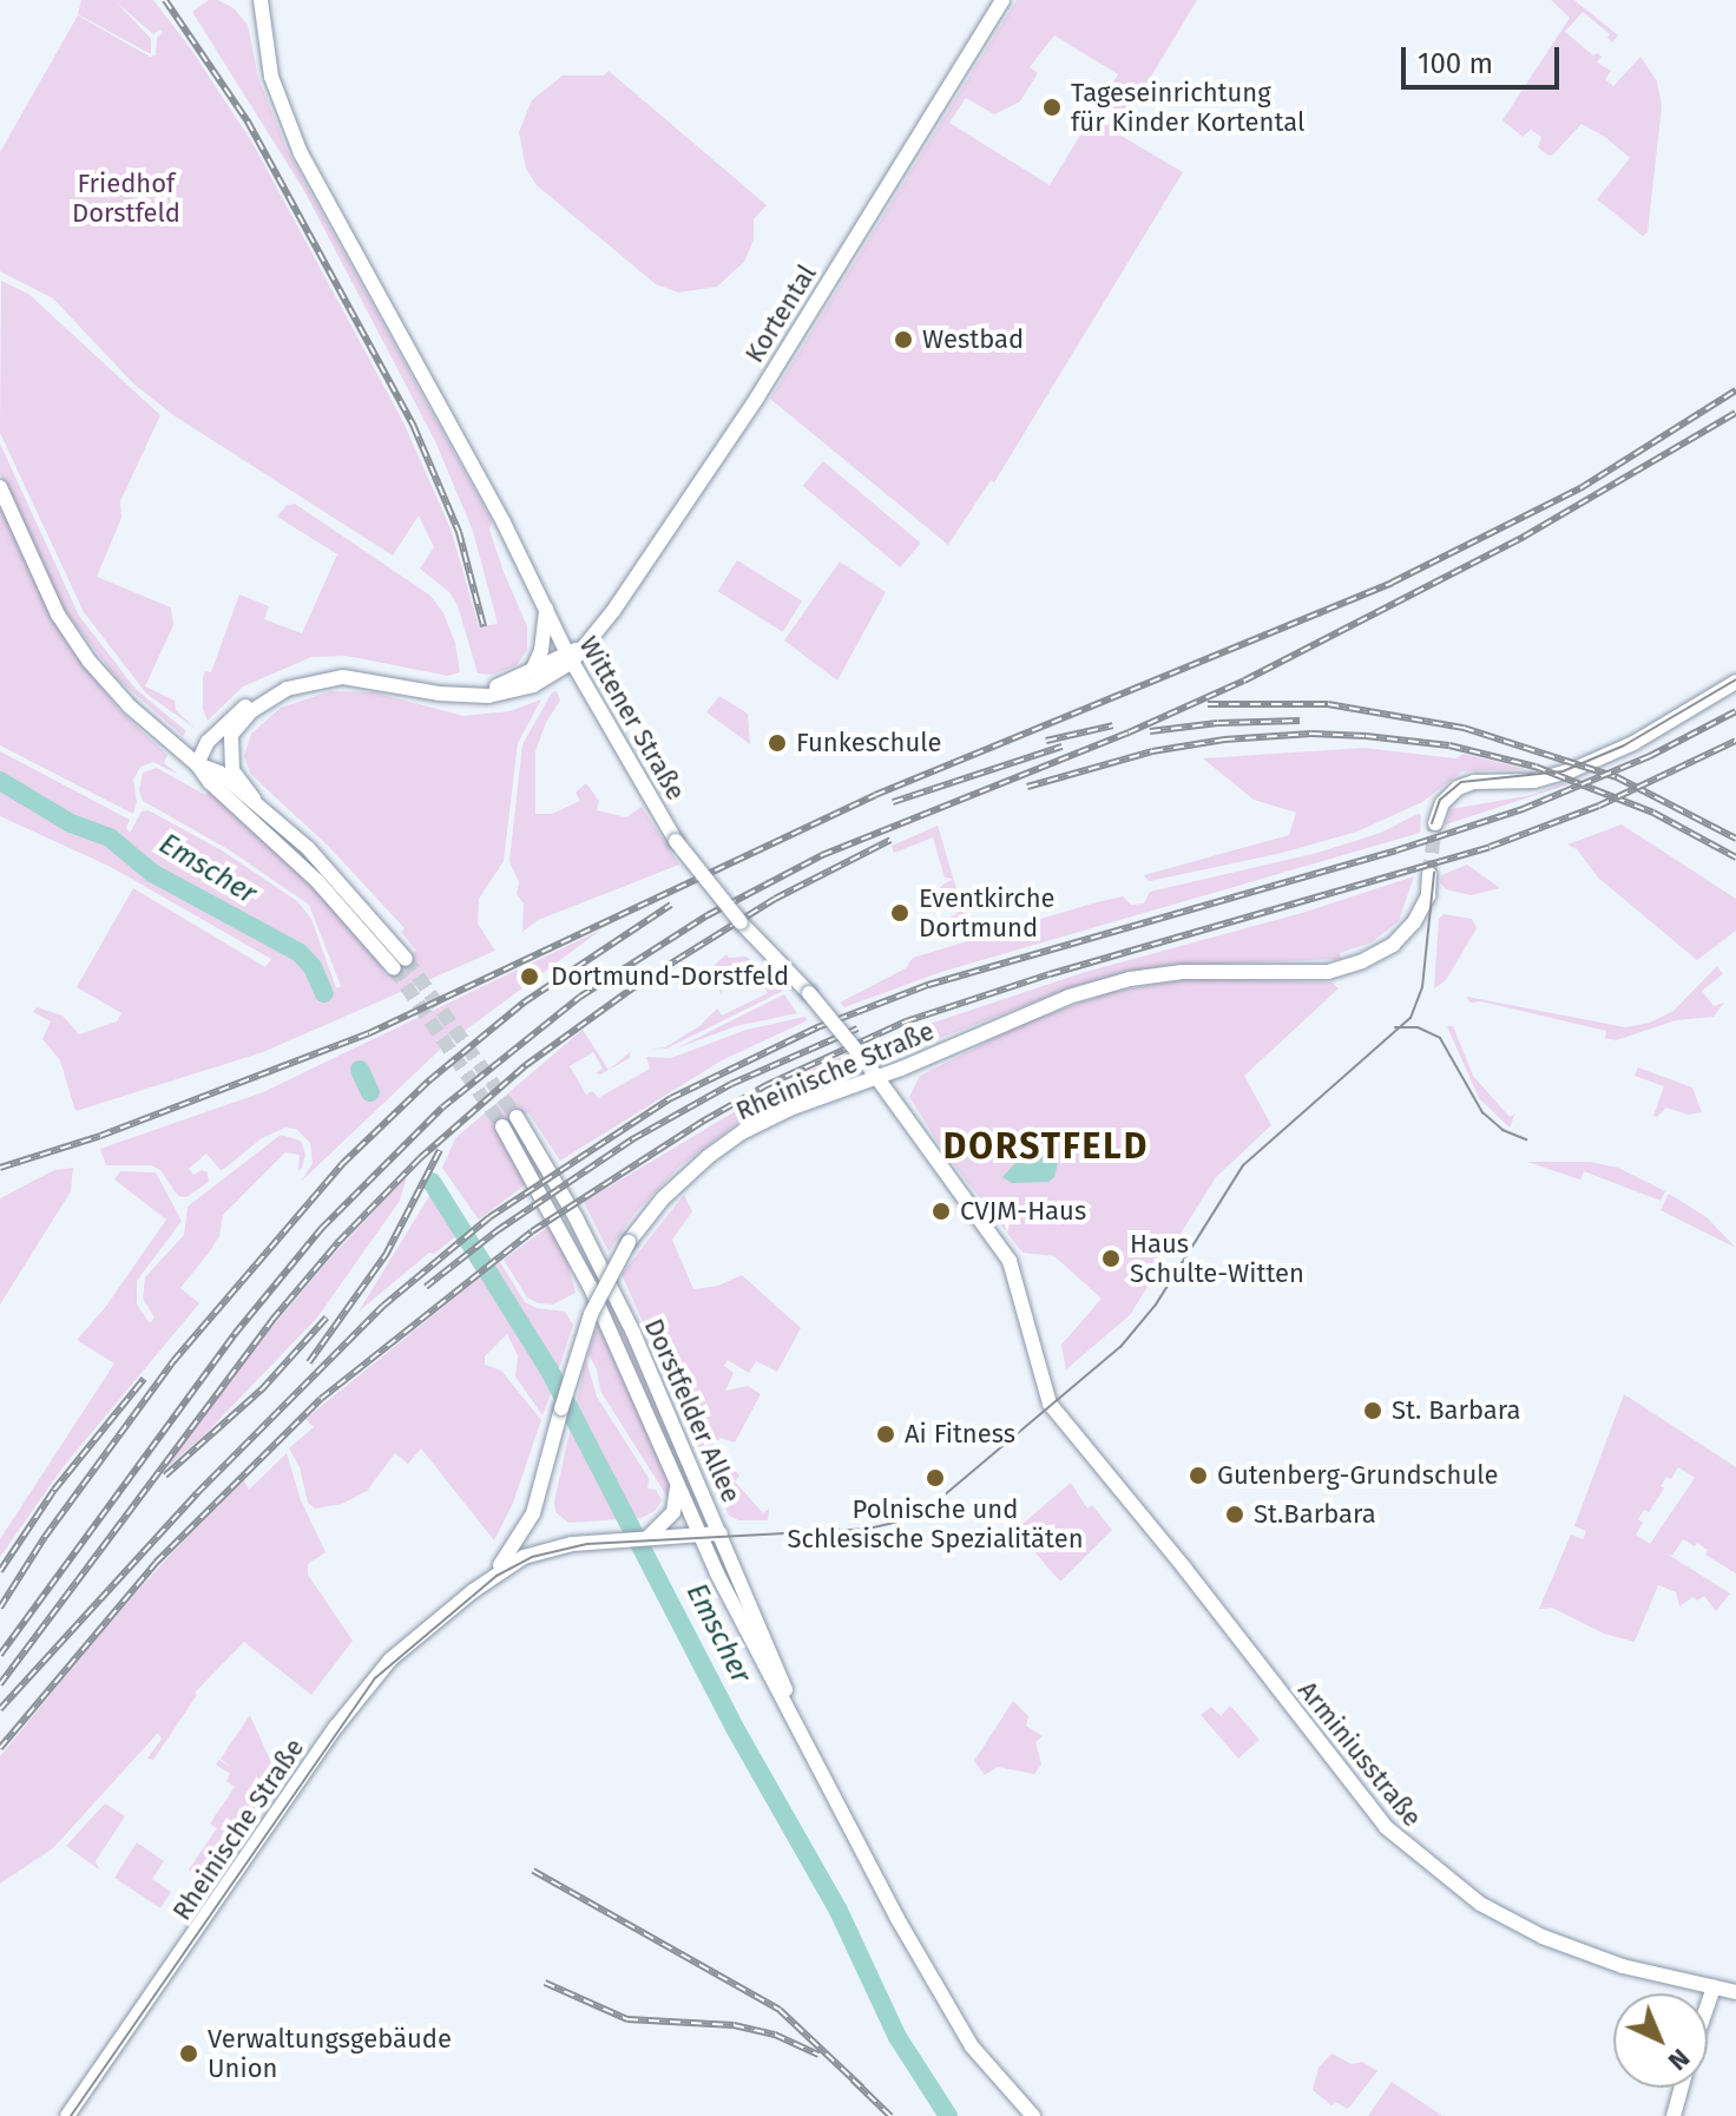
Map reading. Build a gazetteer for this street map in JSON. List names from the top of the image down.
{
  "streets": {
    "main road": [
      "Kortental",
      "Wittener Straße",
      "Rheinische Straße",
      "Dorstfelder Allee",
      "Arminiusstraße"
    ]
  },
  "crossings": [
    ["Kortental", "Wittener Straße"],
    ["Wittener Straße", "Rheinische Straße"],
    ["Wittener Straße", "Arminiusstraße"],
    ["Rheinische Straße", "Dorstfelder Allee"]
  ],
  "districts": ["DORSTFELD"],
  "water": ["Emscher"],
  "parks": ["Friedhof Dorstfeld"],
  "places": [
    "Tageseinrichtung für Kinder Kortental",
    "Westbad",
    "Funkeschule",
    "Eventkirche Dortmund",
    "Dortmund-Dorstfeld",
    "CVJM-Haus",
    "Haus Schulte-Witten",
    "St. Barbara",
    "Ai Fitness",
    "Gutenberg-Grundschule",
    "Polnische und Schlesische Spezialitäten",
    "St.Barbara",
    "Verwaltungsgebäude Union"
  ],
  "scale_bar": "100 m",
  "north": "bottom right"
}
